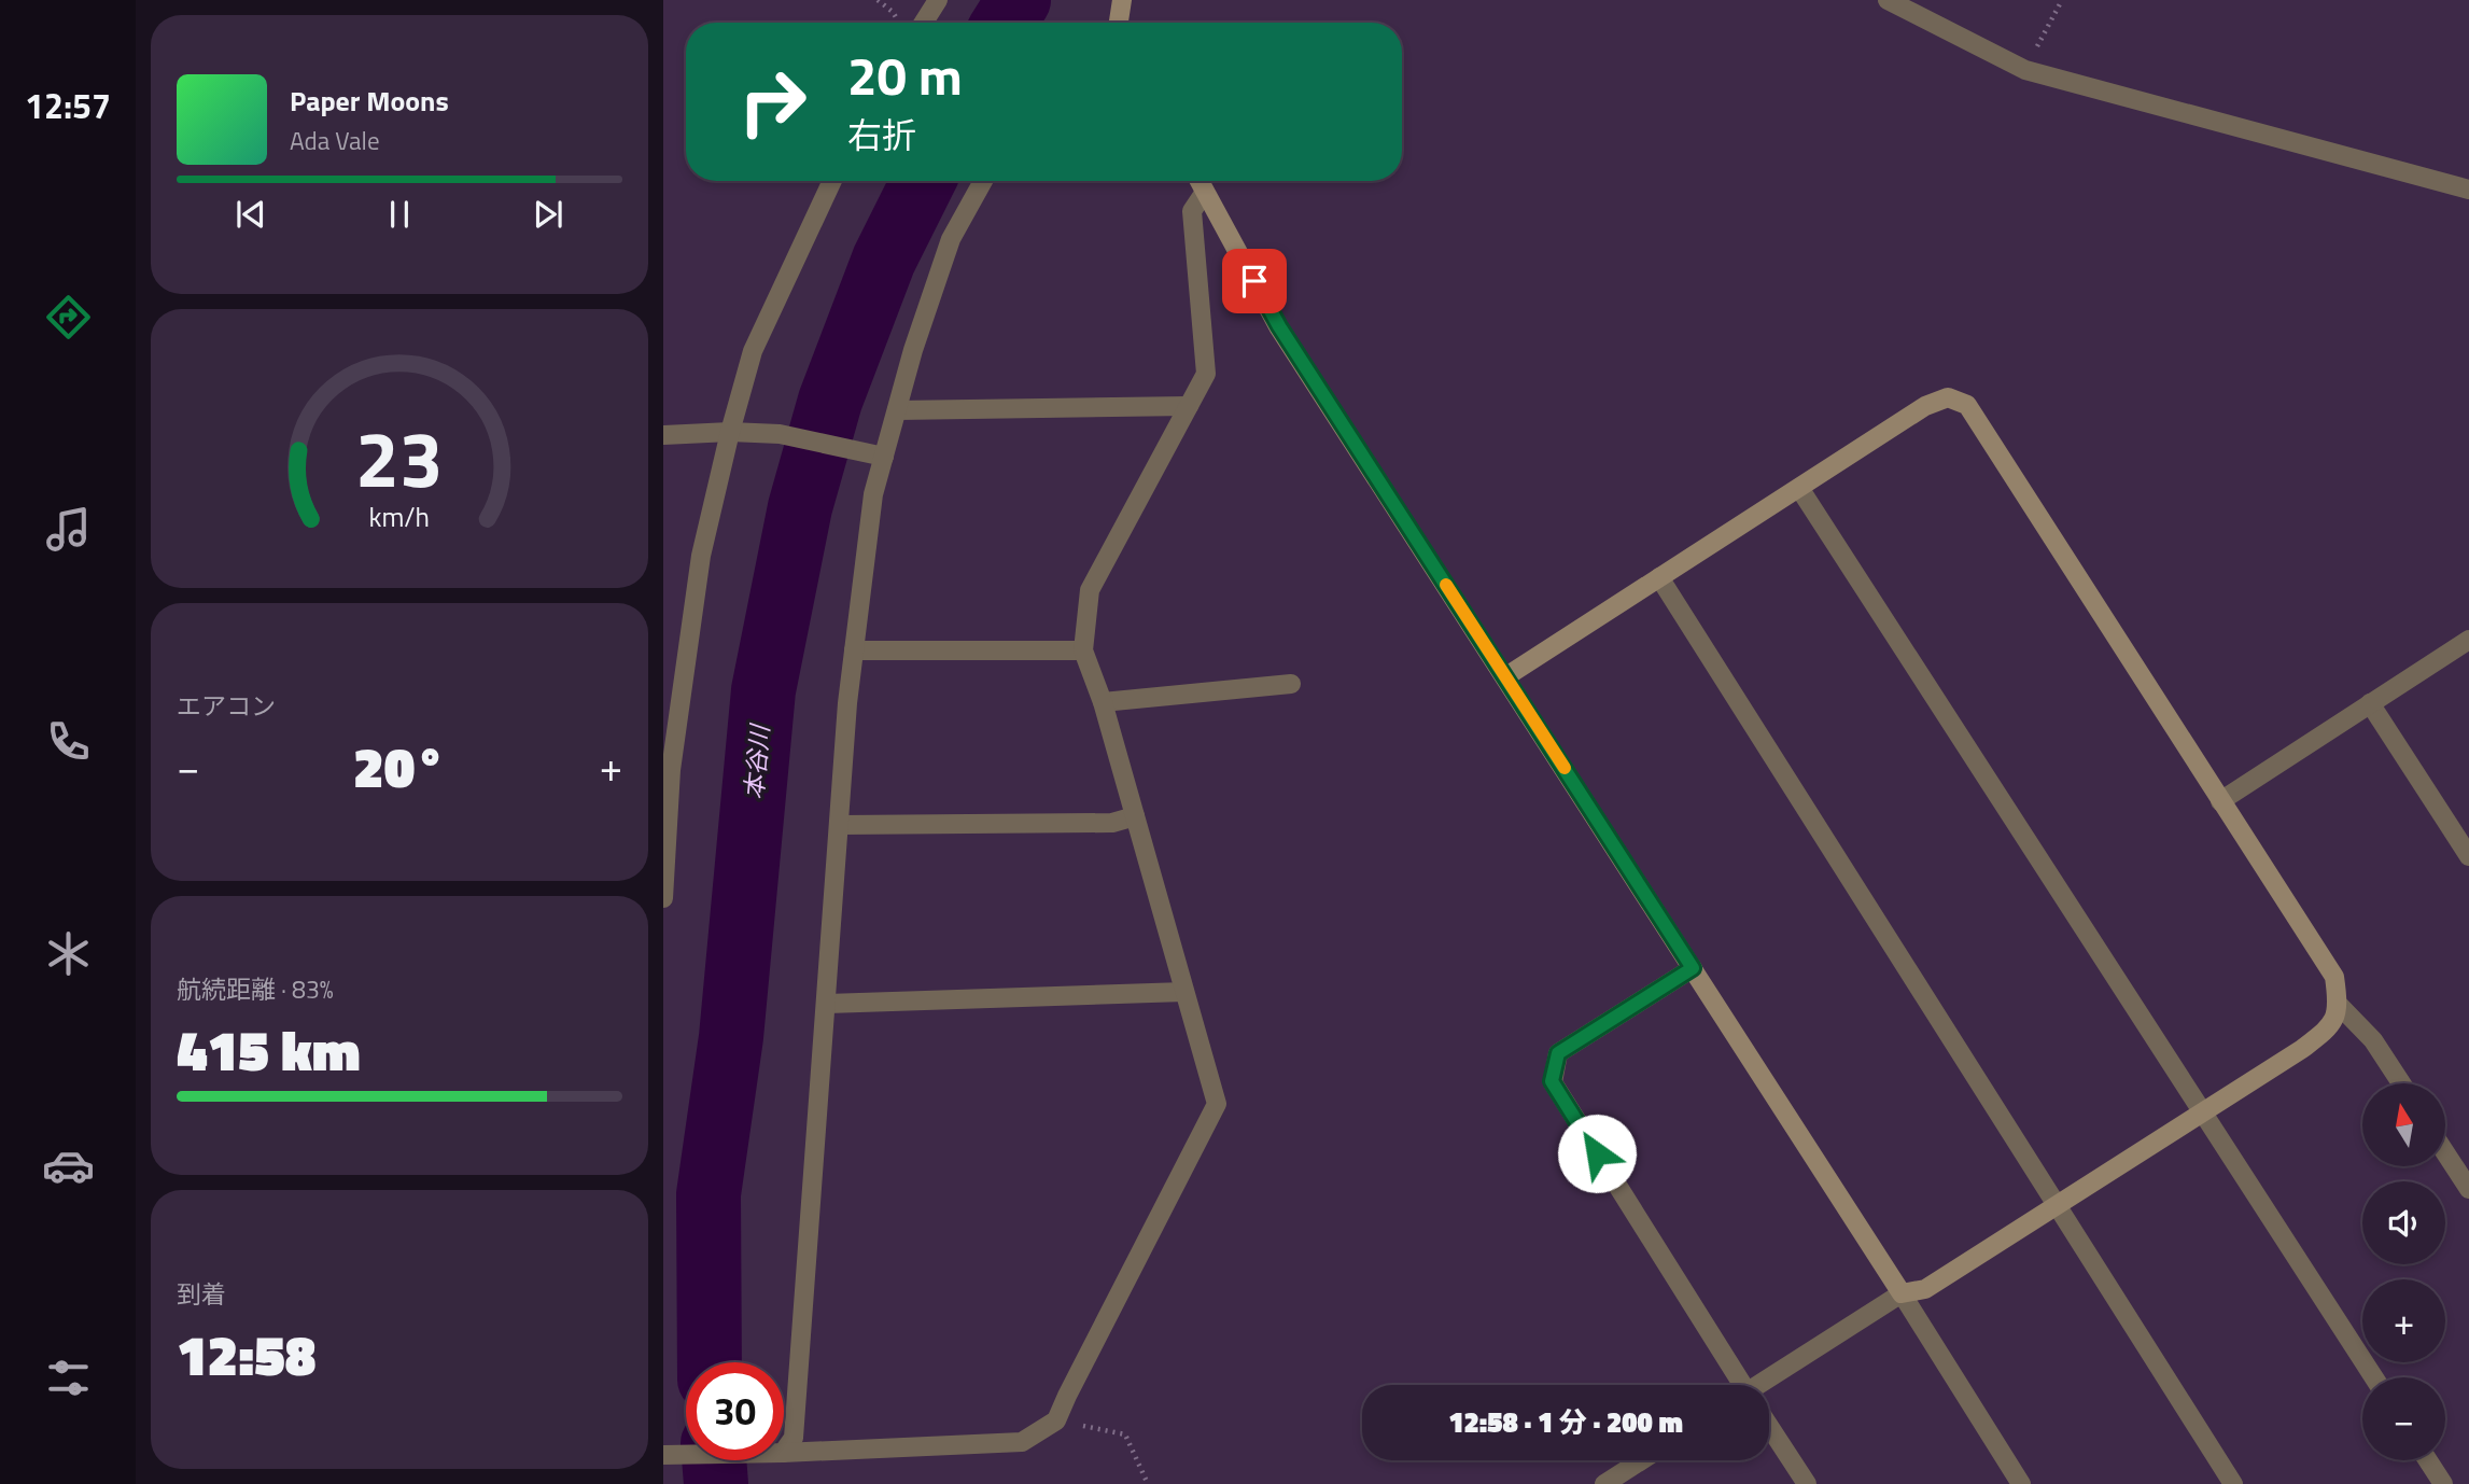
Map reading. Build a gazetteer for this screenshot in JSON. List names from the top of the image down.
{
  "water": ["本谷川"],
  "north": "top",
  "page": {
    "tabs": "12:57",
    "turn": ["20 m", "右折"],
    "song": ["Paper Moons", "Ada Vale"],
    "tile": [
      "エアコン",
      ["航続距離 · 83%", "415 km"],
      ["到着", "12:58"]
    ],
    "heat": ["−", "20°", "+"],
    "map_buttons": ["+", "−"],
    "limit": "30",
    "trip": "12:58 · 1 分 · 200 m",
    "gauge": ["23", "km/h"]
  }
}
